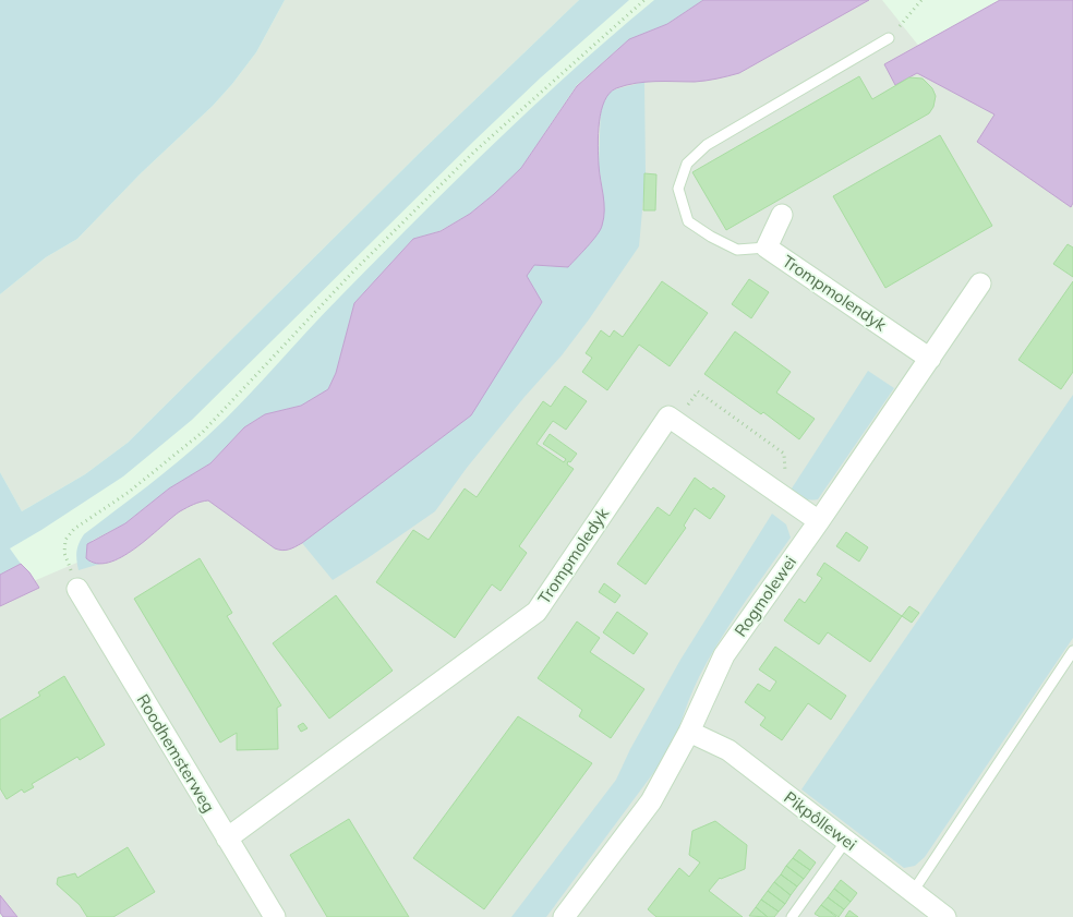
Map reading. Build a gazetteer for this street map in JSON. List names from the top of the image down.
{
  "streets": {
    "street": [
      "Trompmolendyk",
      "Trompmoledyk",
      "Rogmolewei",
      "Roodhemsterweg",
      "Pikpôllewei"
    ]
  },
  "crossings": [
    ["Trompmolendyk", "Rogmolewei"],
    ["Trompmoledyk", "Roodhemsterweg"],
    ["Rogmolewei", "Pikpôllewei"]
  ]
}
